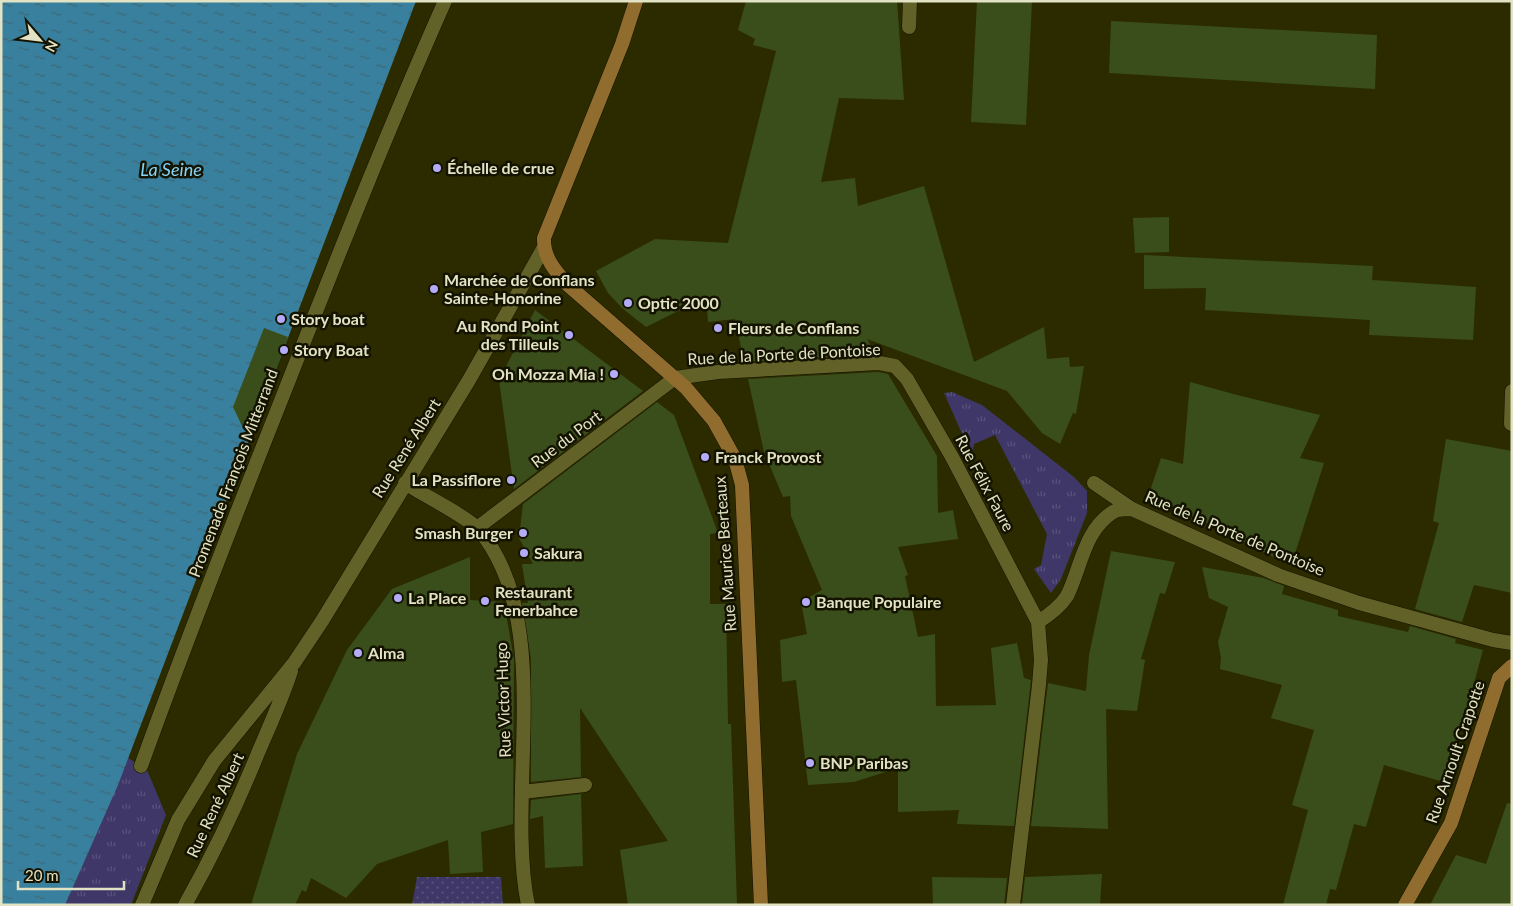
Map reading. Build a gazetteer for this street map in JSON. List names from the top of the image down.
{
  "streets": {
    "main road": ["Rue Maurice Berteaux", "Rue Arnoult Crapotte"],
    "street": [
      "Rue de la Porte de Pontoise",
      "Rue du Port",
      "Rue René Albert",
      "Promenade François Mitterrand",
      "Rue Félix Faure",
      "Rue Victor Hugo"
    ]
  },
  "crossings": [
    ["Rue de la Porte de Pontoise", "Rue du Port"],
    ["Rue de la Porte de Pontoise", "Rue Félix Faure"],
    ["Rue de la Porte de Pontoise", "Rue Maurice Berteaux"],
    ["Rue du Port", "Rue Maurice Berteaux"],
    ["Rue du Port", "Rue Victor Hugo"],
    ["Rue René Albert", "Rue Maurice Berteaux"],
    ["Rue René Albert", "Rue Victor Hugo"]
  ],
  "water": ["La Seine"],
  "places": [
    "Échelle de crue",
    "Marchée de Conflans Sainte-Honorine",
    "Optic 2000",
    "Story boat",
    "Fleurs de Conflans",
    "Au Rond Point des Tilleuls",
    "Story Boat",
    "Oh Mozza Mia !",
    "Franck Provost",
    "La Passiflore",
    "Smash Burger",
    "Sakura",
    "La Place",
    "Restaurant Fenerbahce",
    "Banque Populaire",
    "Alma",
    "BNP Paribas"
  ],
  "scale_bar": "20 m",
  "north": "bottom right"
}
